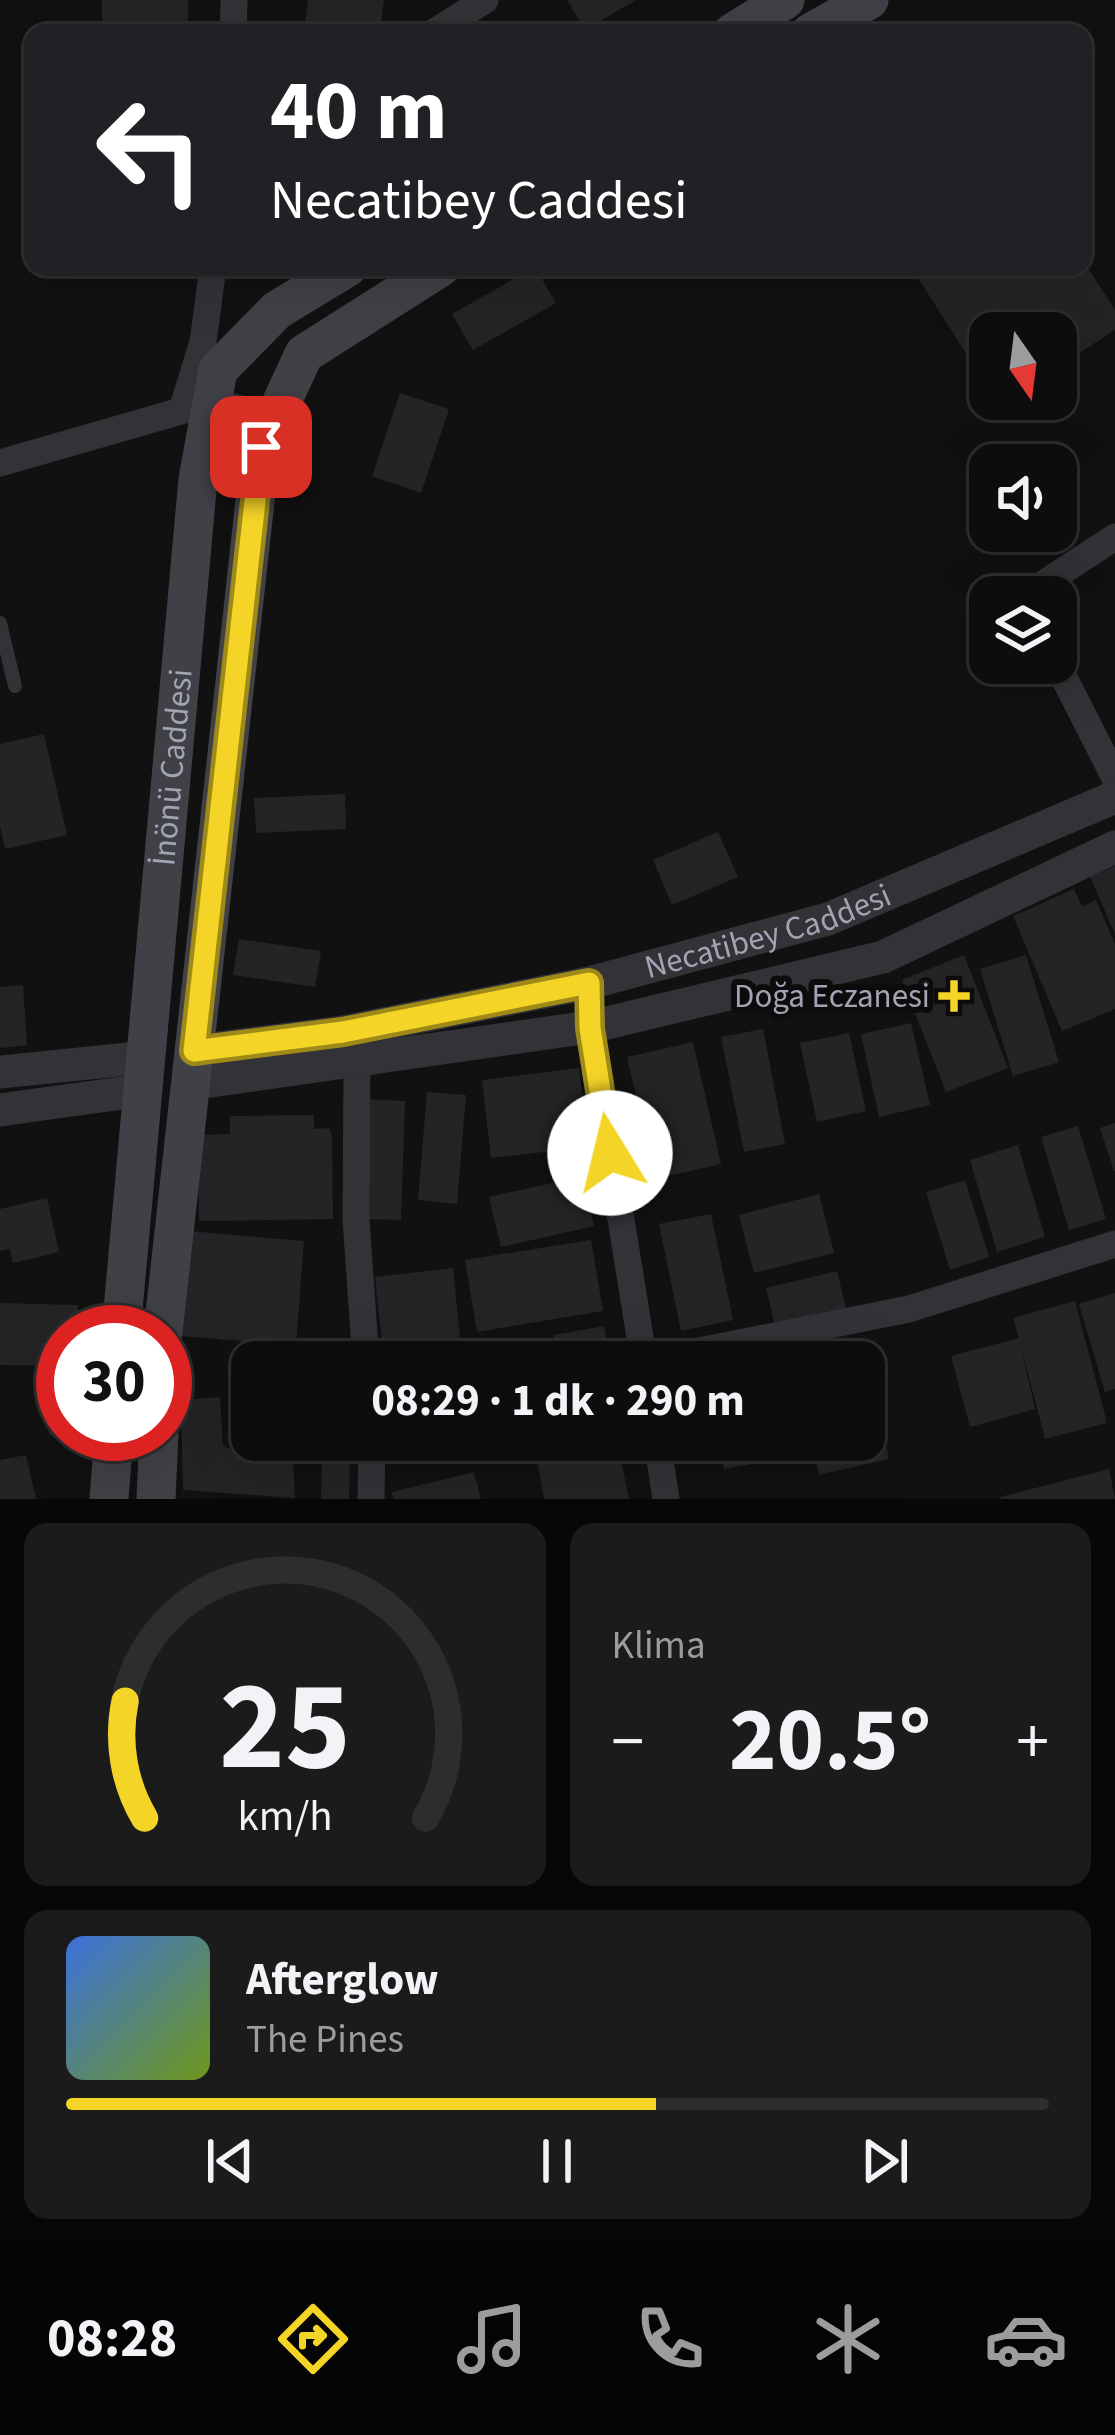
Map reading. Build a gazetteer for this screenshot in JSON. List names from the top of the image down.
{
  "streets": {
    "main road": ["İnönü Caddesi"],
    "street": ["Necatibey Caddesi"]
  },
  "crossings": [
    ["İnönü Caddesi", "Necatibey Caddesi"]
  ],
  "places": {
    "health": ["Doğa Eczanesi"]
  },
  "north": "bottom",
  "page": {
    "turn": ["40 m", "Necatibey Caddesi"],
    "limit": "30",
    "trip": "08:29 · 1 dk · 290 m",
    "tile": "Klima",
    "heat": ["−", "20.5°", "+"],
    "song": ["Afterglow", "The Pines"],
    "tabs": "08:28",
    "gauge": ["25", "km/h"]
  }
}
